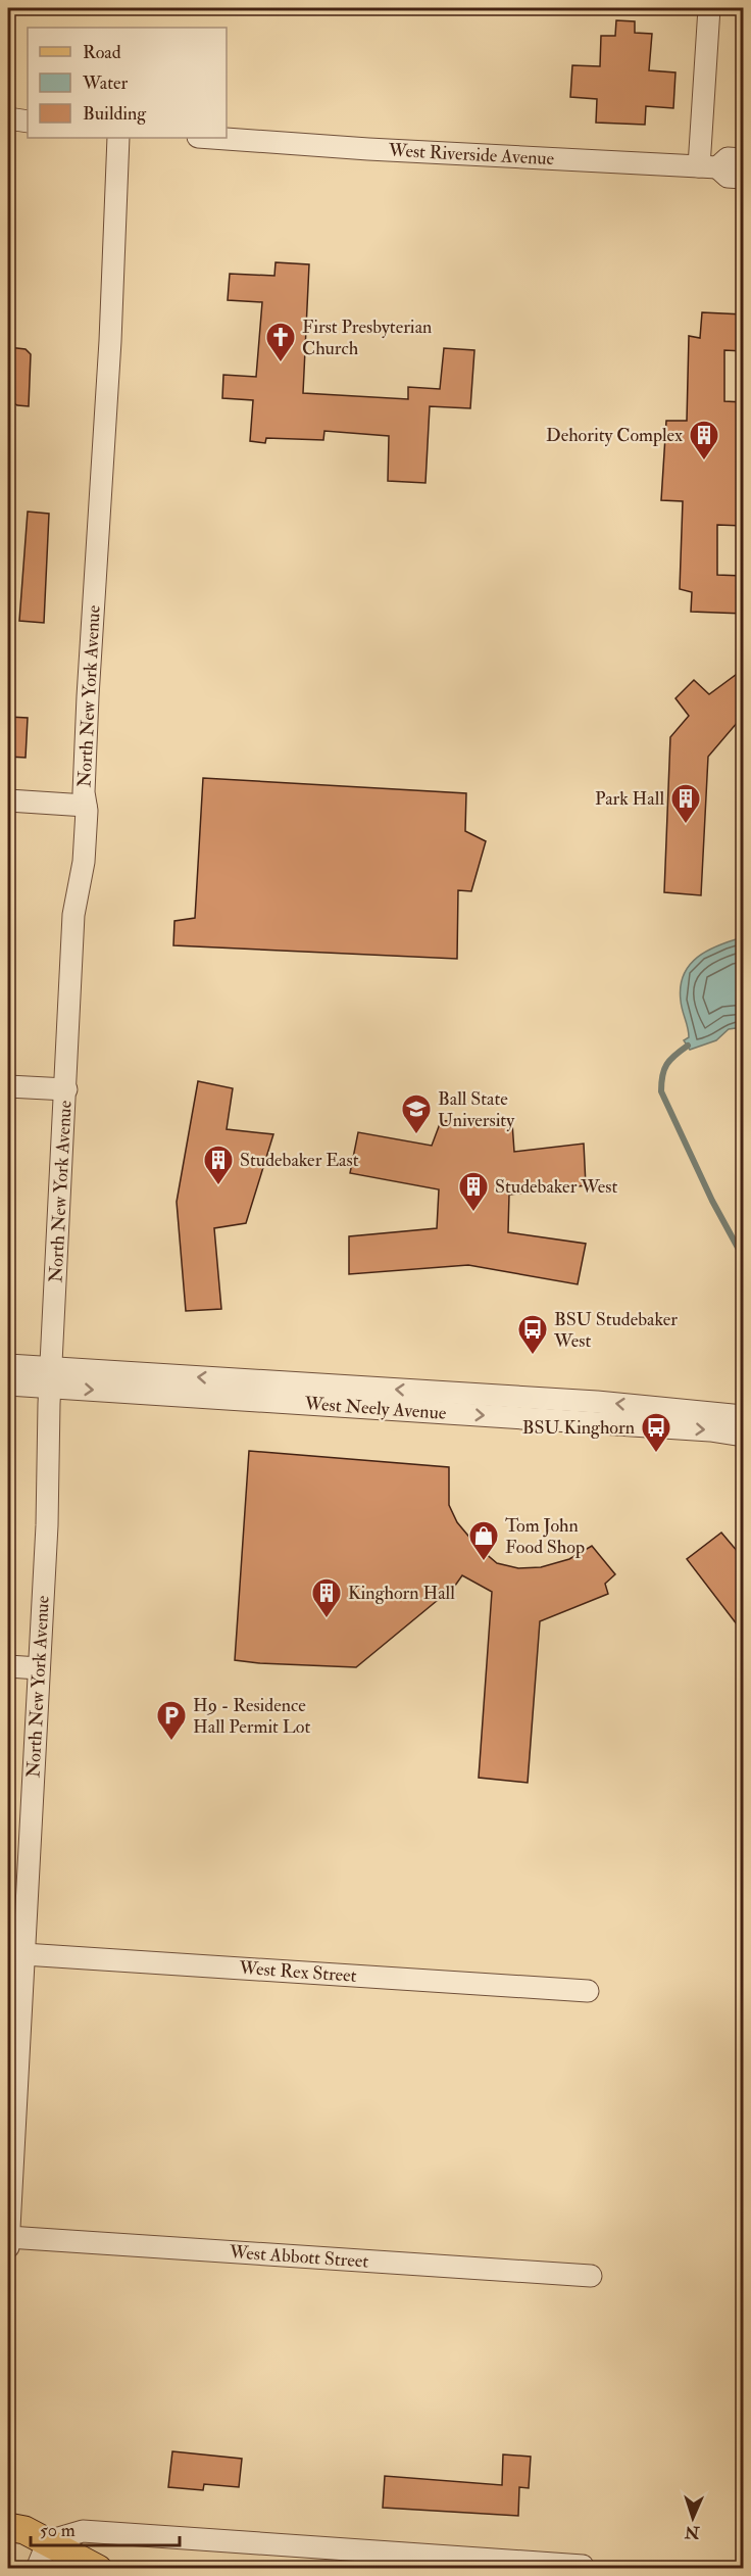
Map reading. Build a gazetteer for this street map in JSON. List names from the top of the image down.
{
  "streets": {
    "street": [
      "West Riverside Avenue",
      "North New York Avenue",
      "West Neely Avenue",
      "West Rex Street",
      "West Abbott Street"
    ]
  },
  "crossings": [
    ["North New York Avenue", "West Neely Avenue"],
    ["North New York Avenue", "West Rex Street"],
    ["North New York Avenue", "West Abbott Street"]
  ],
  "places": {
    "church": ["First Presbyterian Church"],
    "building": [
      "Dehority Complex",
      "Park Hall",
      "Studebaker East",
      "Studebaker West",
      "Kinghorn Hall"
    ],
    "school or university": ["Ball State University"],
    "bus stop": ["BSU Studebaker West", "BSU Kinghorn"],
    "shop": ["Tom John Food Shop"],
    "parking": ["H9 - Residence Hall Permit Lot"]
  },
  "legend": ["Road", "Water", "Building"],
  "scale_bar": "50 m",
  "north": "bottom"
}
